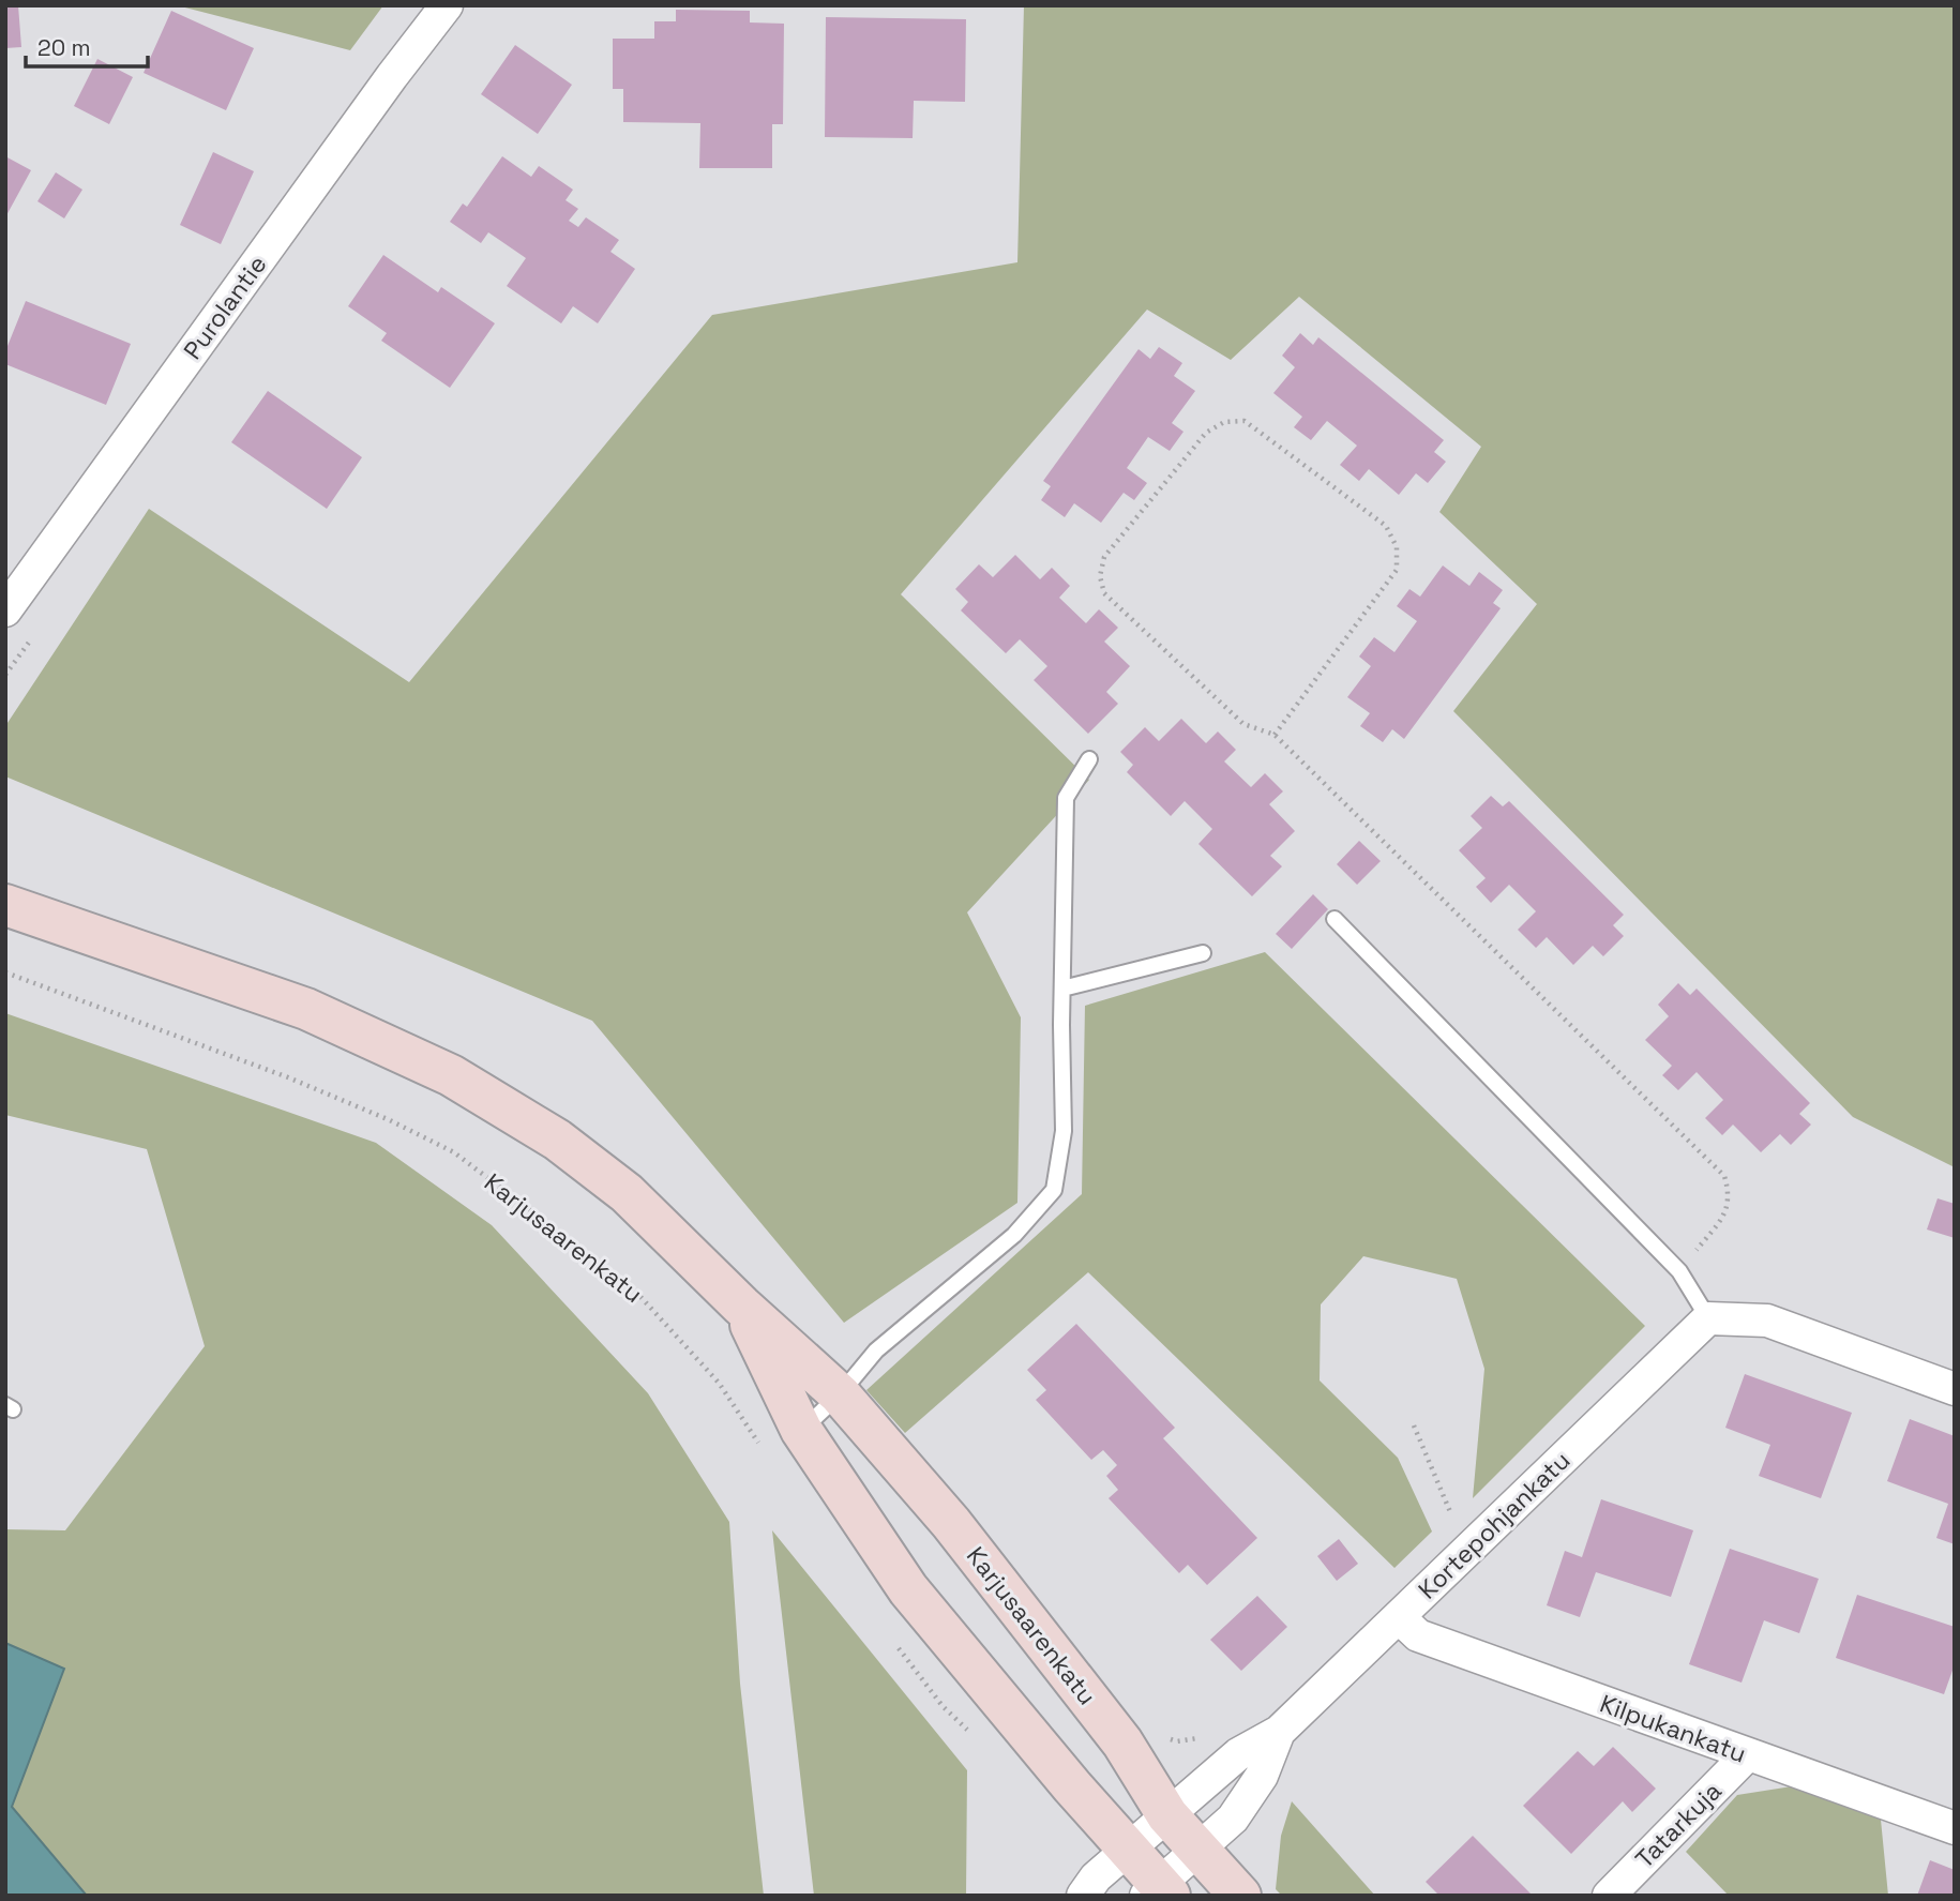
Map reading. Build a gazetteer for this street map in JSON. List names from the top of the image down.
{
  "streets": {
    "street": [
      "Purolantie",
      "Karjusaarenkatu",
      "Kortepohjankatu",
      "Kilpukankatu",
      "Tatarkuja"
    ]
  },
  "crossings": [
    ["Karjusaarenkatu", "Kortepohjankatu"],
    ["Kortepohjankatu", "Kilpukankatu"],
    ["Kilpukankatu", "Tatarkuja"]
  ],
  "scale_bar": "20 m"
}
